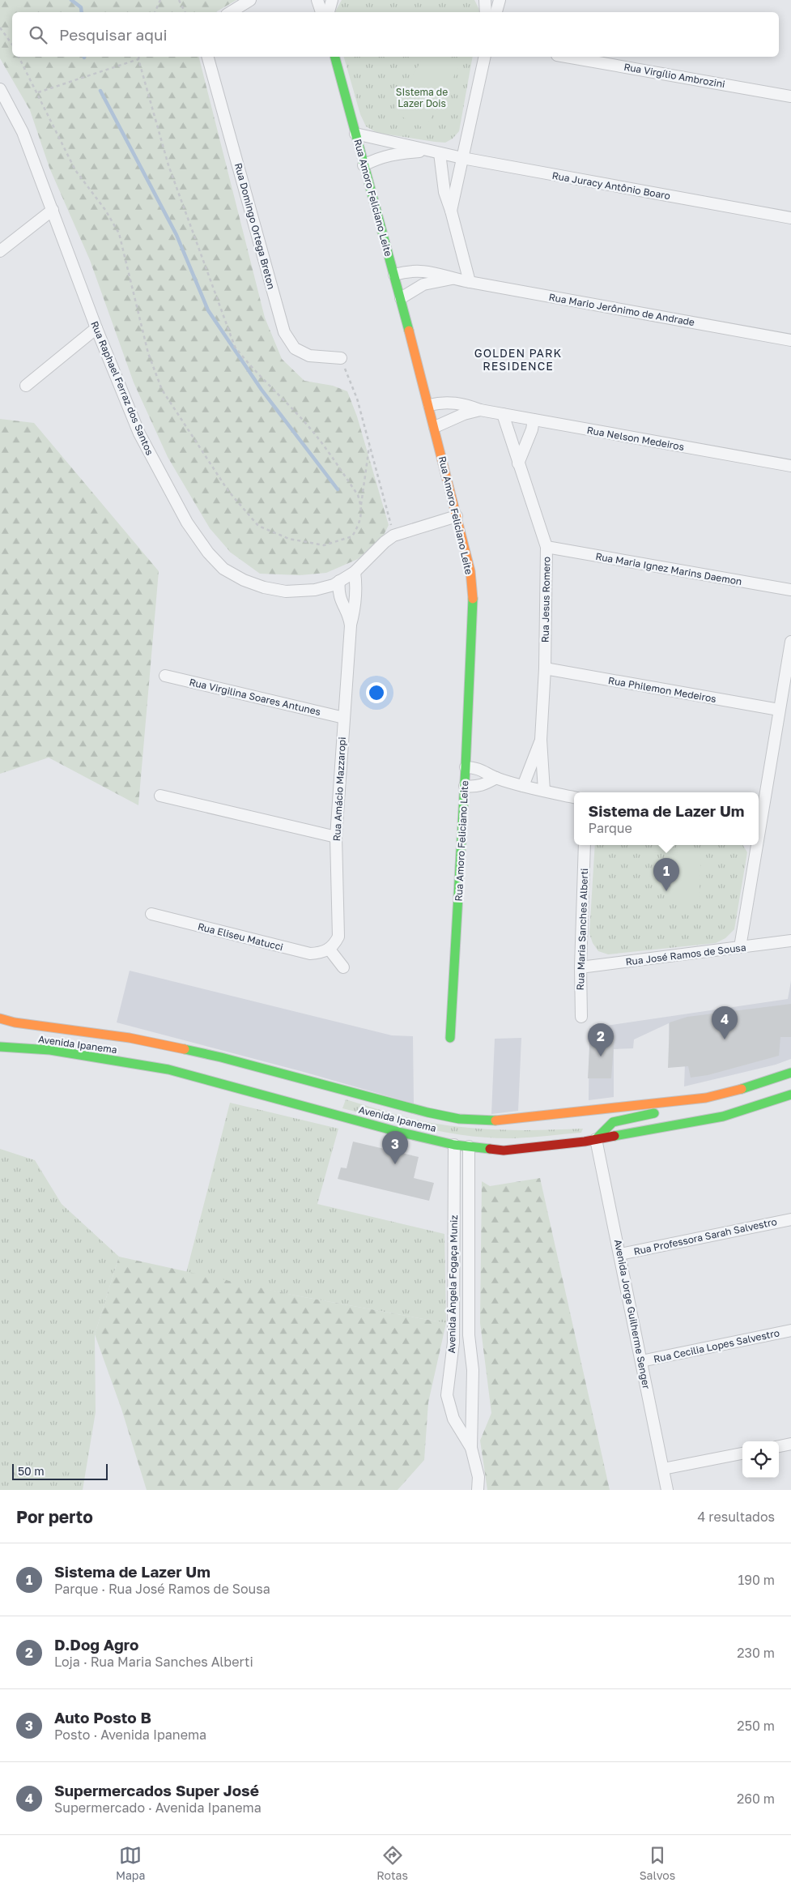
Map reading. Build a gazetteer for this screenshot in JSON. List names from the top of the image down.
{
  "streets": {
    "main road": ["Rua Amoro Feliciano Leite", "Avenida Ipanema"],
    "street": [
      "Rua Virgílio Ambrozini",
      "Rua Juracy Antônio Boaro",
      "Rua Domingo Ortega Breton",
      "Rua Mario Jerônimo de Andrade",
      "Rua Raphael Ferraz dos Santos",
      "Rua Nelson Medeiros",
      "Rua Maria Ignez Marins Daemon",
      "Rua Jesus Romero",
      "Rua Philemon Medeiros",
      "Rua Virgilina Soares Antunes",
      "Rua Amácio Mazzaropi",
      "Rua Maria Sanches Alberti",
      "Rua Eliseu Matucci",
      "Rua José Ramos de Sousa",
      "Rua Professora Sarah Salvestro",
      "Avenida Ângela Fogaça Muniz",
      "Avenida Jorge Guilherme Senger",
      "Rua Cecilia Lopes Salvestro"
    ]
  },
  "crossings": [
    ["Rua Juracy Antônio Boaro", "Rua Amoro Feliciano Leite"],
    ["Rua Amoro Feliciano Leite", "Rua Mario Jerônimo de Andrade"],
    ["Rua Amoro Feliciano Leite", "Rua Raphael Ferraz dos Santos"],
    ["Rua Amoro Feliciano Leite", "Rua Nelson Medeiros"],
    ["Rua Raphael Ferraz dos Santos", "Rua Amácio Mazzaropi"],
    ["Rua Nelson Medeiros", "Rua Jesus Romero"],
    ["Rua Maria Ignez Marins Daemon", "Rua Jesus Romero"],
    ["Rua Jesus Romero", "Rua Philemon Medeiros"],
    ["Rua Virgilina Soares Antunes", "Rua Amácio Mazzaropi"],
    ["Rua Amácio Mazzaropi", "Rua Eliseu Matucci"],
    ["Rua Maria Sanches Alberti", "Rua José Ramos de Sousa"],
    ["Avenida Ipanema", "Avenida Ângela Fogaça Muniz"],
    ["Avenida Ipanema", "Avenida Jorge Guilherme Senger"],
    ["Rua Professora Sarah Salvestro", "Avenida Jorge Guilherme Senger"],
    ["Avenida Jorge Guilherme Senger", "Rua Cecilia Lopes Salvestro"]
  ],
  "districts": ["GOLDEN PARK RESIDENCE"],
  "parks": ["SIstema de Lazer Dois"],
  "scale_bar": "50 m",
  "page": {
    "search": "Pesquisar aqui",
    "popup": ["Sistema de Lazer Um", "Parque"],
    "pins": [
      "1",
      "4",
      "2",
      "3"
    ],
    "scale": "50 m",
    "heading": ["Por perto", "4 resultados"],
    "list": [
      {
        "mark": "1",
        "name": "Sistema de Lazer Um",
        "note": "Parque · Rua José Ramos de Sousa",
        "value": "190 m"
      },
      {
        "mark": "2",
        "name": "D.Dog Agro",
        "note": "Loja · Rua Maria Sanches Alberti",
        "value": "230 m"
      },
      {
        "mark": "3",
        "name": "Auto Posto B",
        "note": "Posto · Avenida Ipanema",
        "value": "250 m"
      },
      {
        "mark": "4",
        "name": "Supermercados Super José",
        "note": "Supermercado · Avenida Ipanema",
        "value": "260 m"
      }
    ],
    "nav": ["Mapa", "Rotas", "Salvos"]
  }
}
